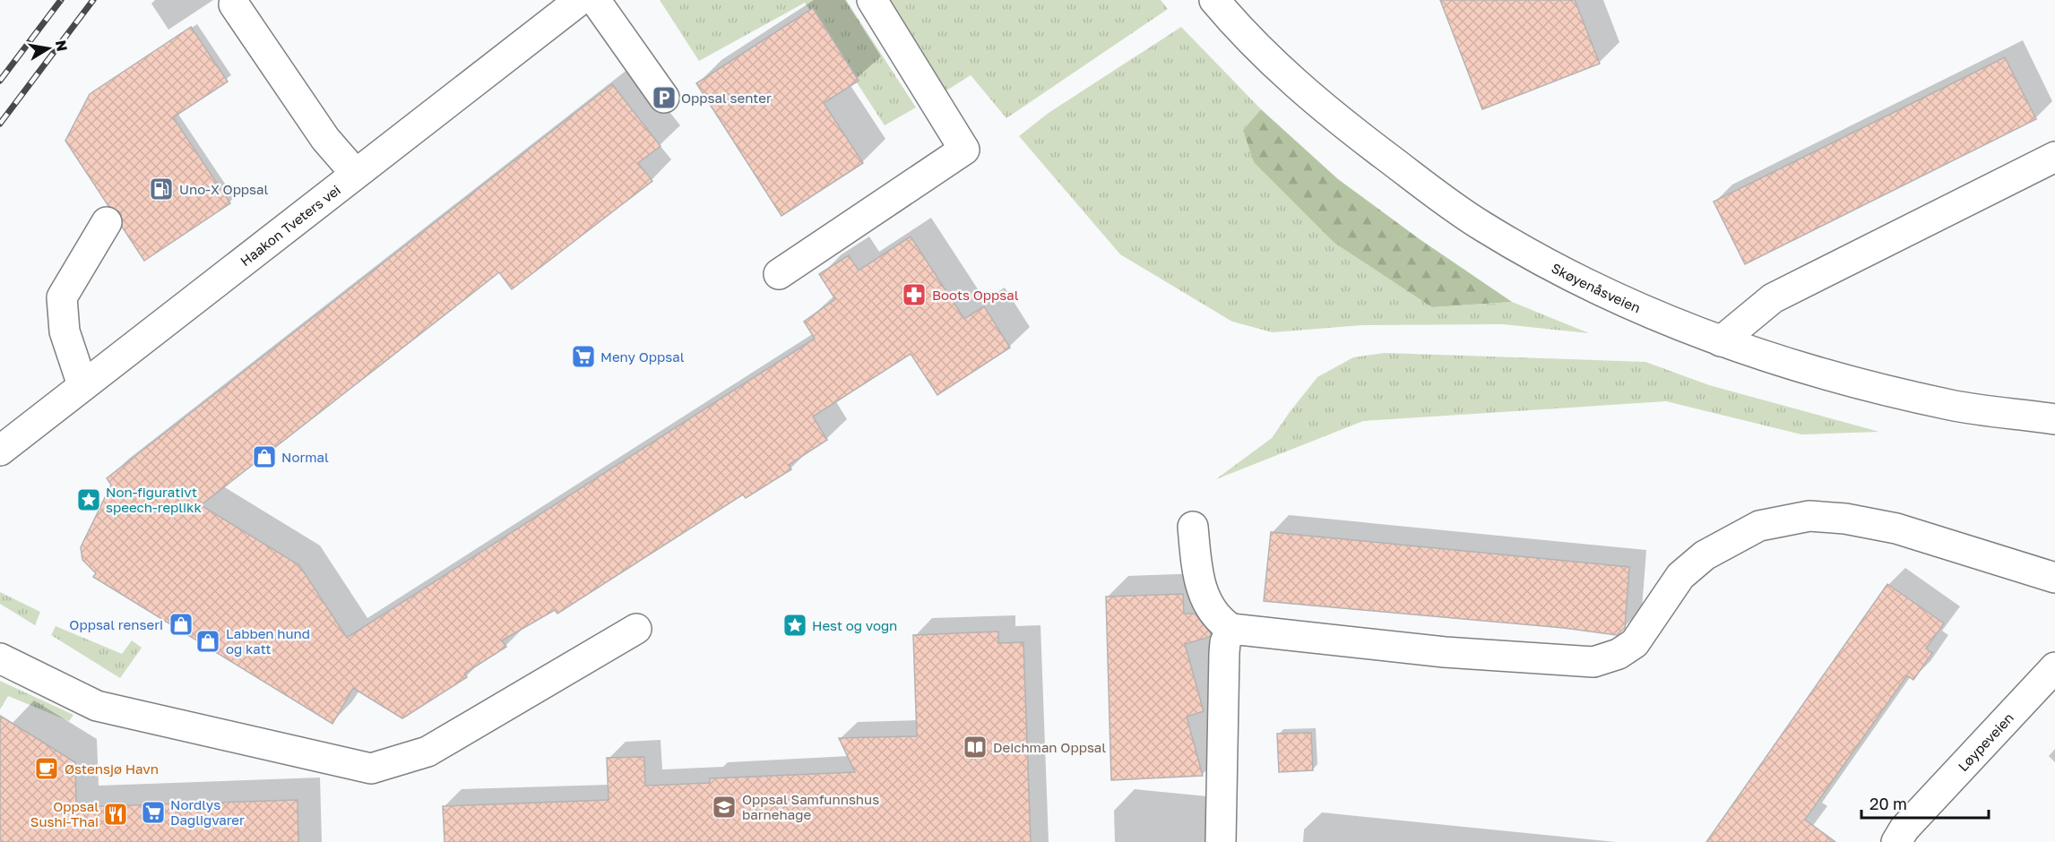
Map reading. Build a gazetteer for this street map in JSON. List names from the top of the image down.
{
  "streets": {
    "street": ["Haakon Tveters vei", "Skøyenåsveien", "Løypeveien"]
  },
  "places": {
    "parking": ["Oppsal senter"],
    "fuel station": ["Uno-X Oppsal"],
    "pharmacy": ["Boots Oppsal"],
    "supermarket": ["Meny Oppsal", "Nordlys Dagligvarer"],
    "shop": ["Normal", "Oppsal renseri", "Labben hund og katt"],
    "place": ["Non-figurativt speech-replikk", "Hest og vogn"],
    "library": ["Deichman Oppsal"],
    "cafe": ["Østensjø Havn"],
    "school or university": ["Oppsal Samfunnshus barnehage"],
    "restaurant": ["Oppsal Sushi-Thai"]
  },
  "scale_bar": "20 m",
  "north": "right"
}
